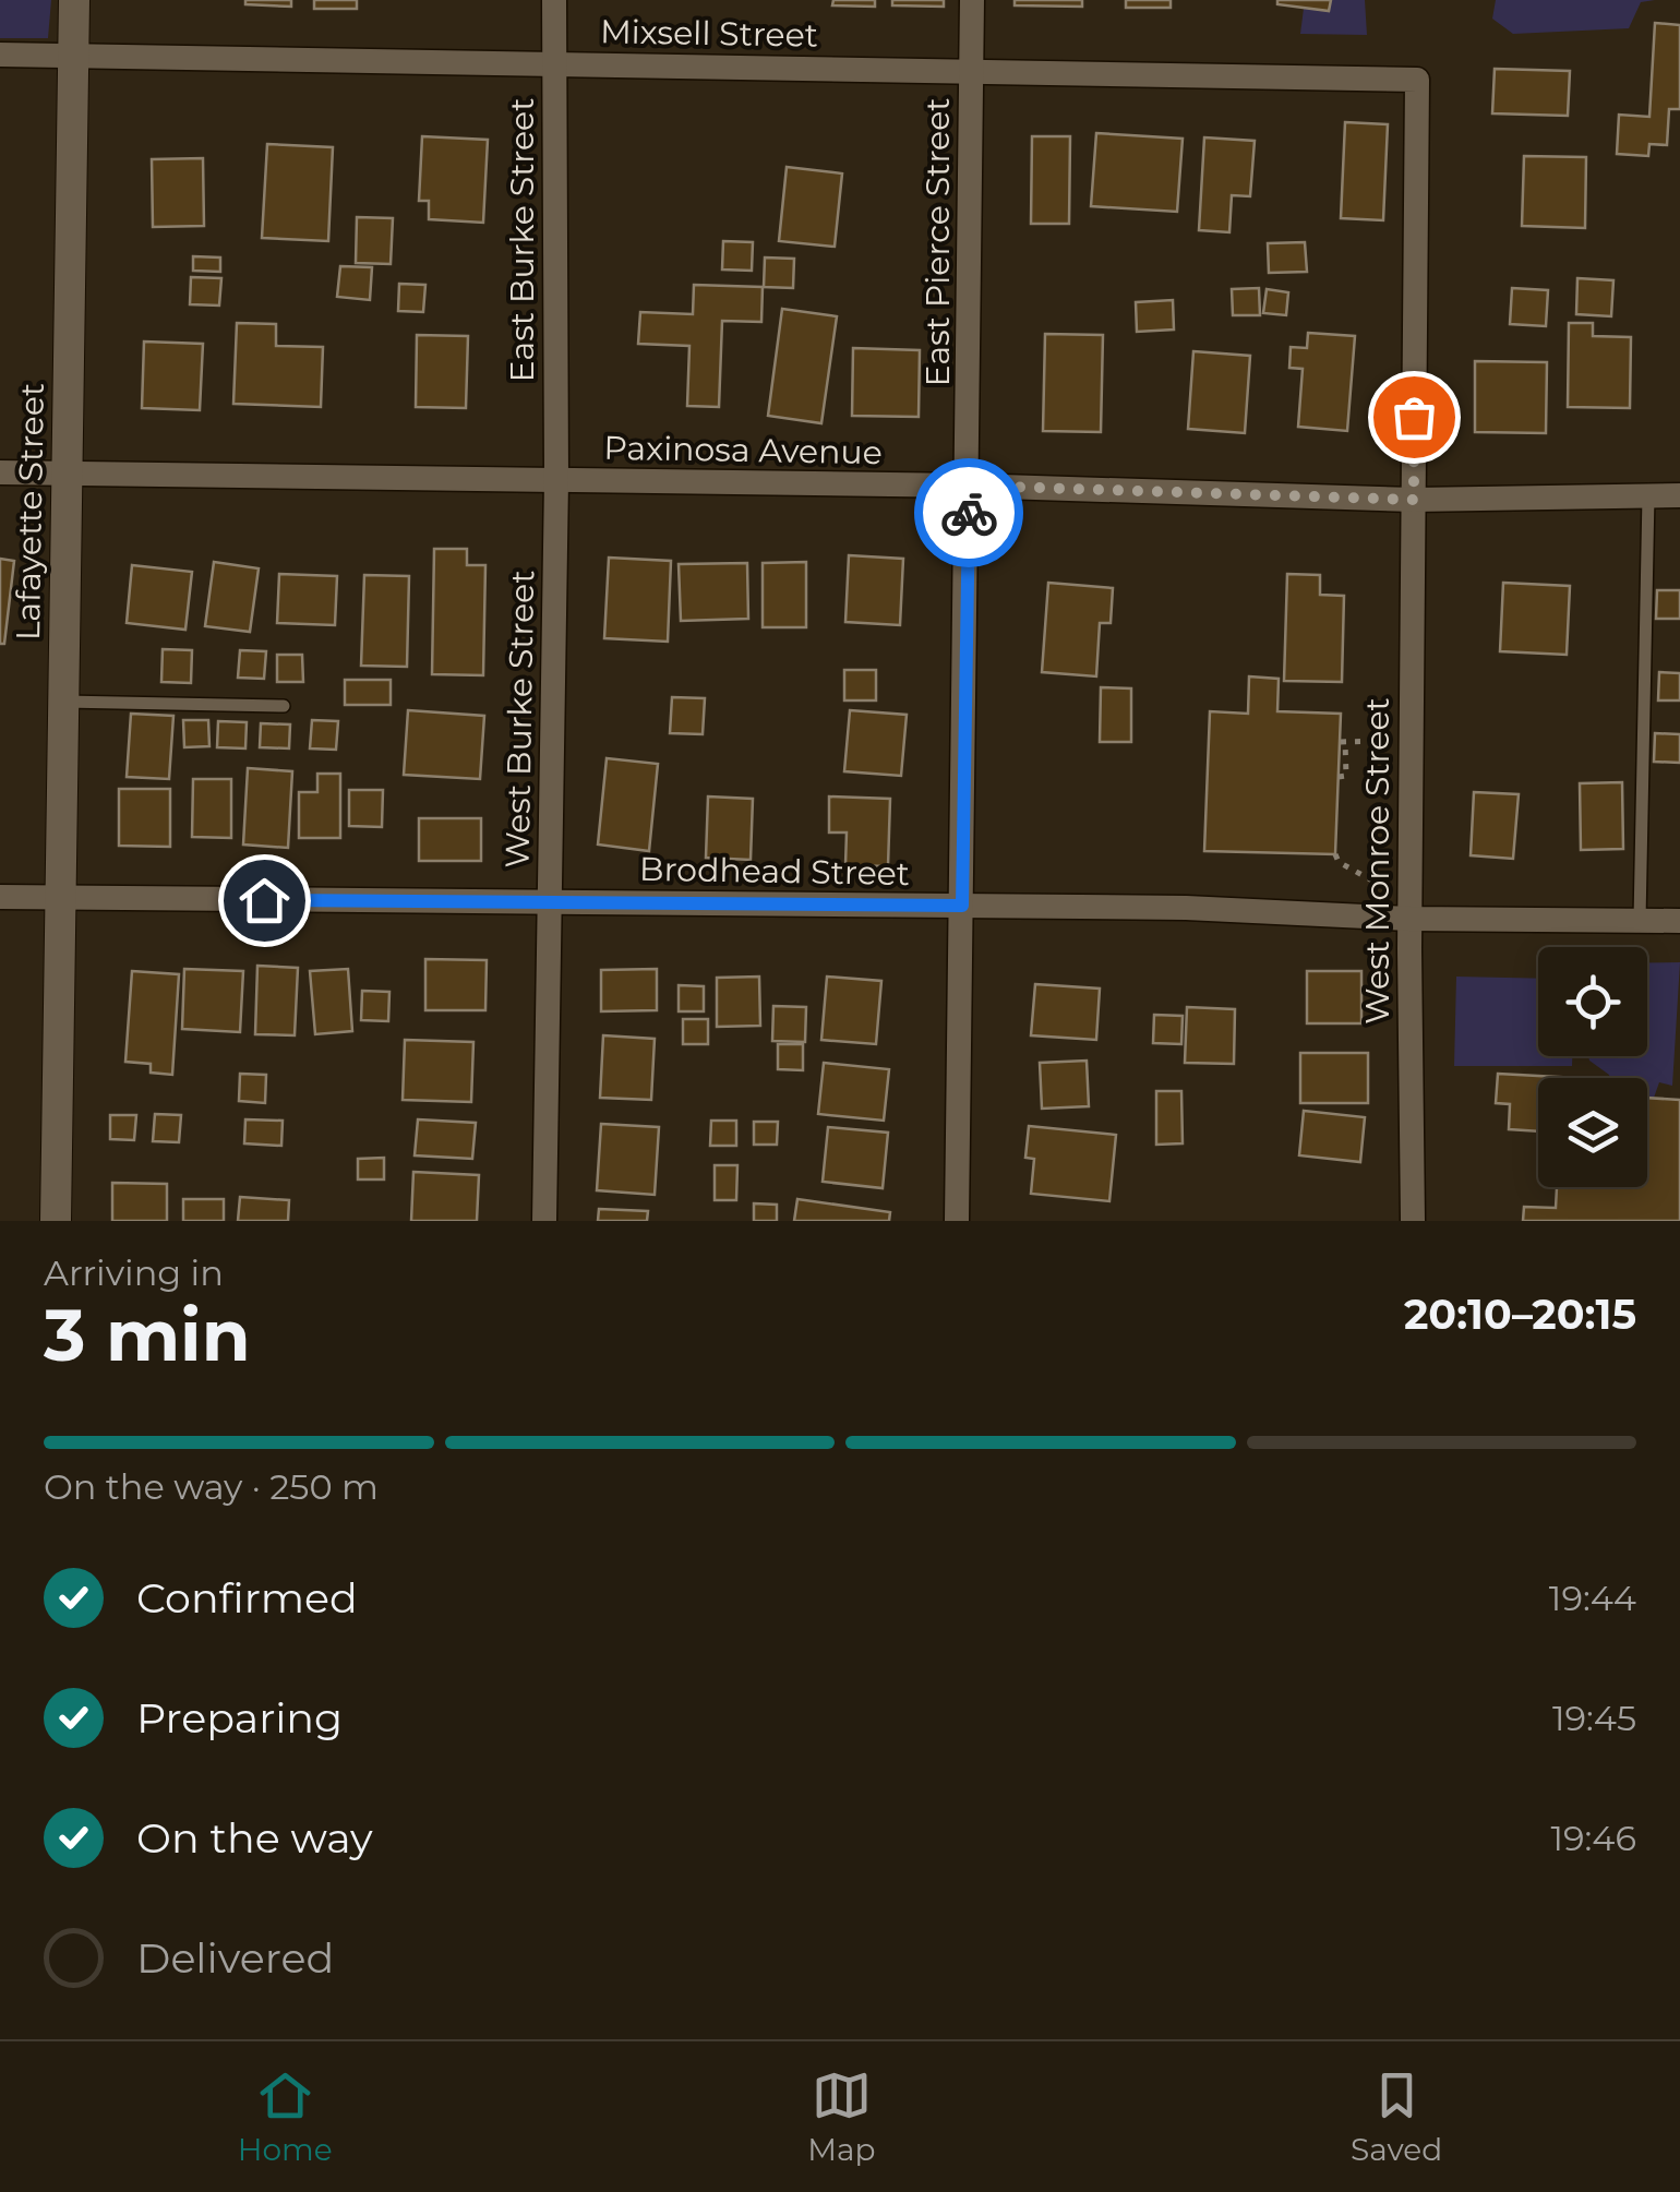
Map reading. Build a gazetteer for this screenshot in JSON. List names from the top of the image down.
{
  "streets": {
    "street": [
      "Mixsell Street",
      "East Burke Street",
      "East Pierce Street",
      "Paxinosa Avenue",
      "Lafayette Street",
      "West Burke Street",
      "West Monroe Street",
      "Brodhead Street"
    ]
  },
  "crossings": [
    ["Mixsell Street", "East Burke Street"],
    ["Mixsell Street", "East Pierce Street"],
    ["Mixsell Street", "Lafayette Street"],
    ["Mixsell Street", "West Monroe Street"],
    ["East Burke Street", "Paxinosa Avenue"],
    ["East Burke Street", "West Burke Street"],
    ["East Pierce Street", "Paxinosa Avenue"],
    ["East Pierce Street", "Brodhead Street"],
    ["Paxinosa Avenue", "Lafayette Street"],
    ["Paxinosa Avenue", "West Burke Street"],
    ["Paxinosa Avenue", "West Monroe Street"],
    ["Lafayette Street", "Brodhead Street"],
    ["West Burke Street", "Brodhead Street"],
    ["West Monroe Street", "Brodhead Street"]
  ],
  "page": {
    "heading": ["3 min", "Arriving in", "20:10–20:15"],
    "bar": "On the way · 250 m",
    "list": [
      ["Confirmed", "19:44"],
      ["Preparing", "19:45"],
      ["On the way", "19:46"],
      "Delivered"
    ],
    "tabs": ["Home", "Map", "Saved"]
  }
}
